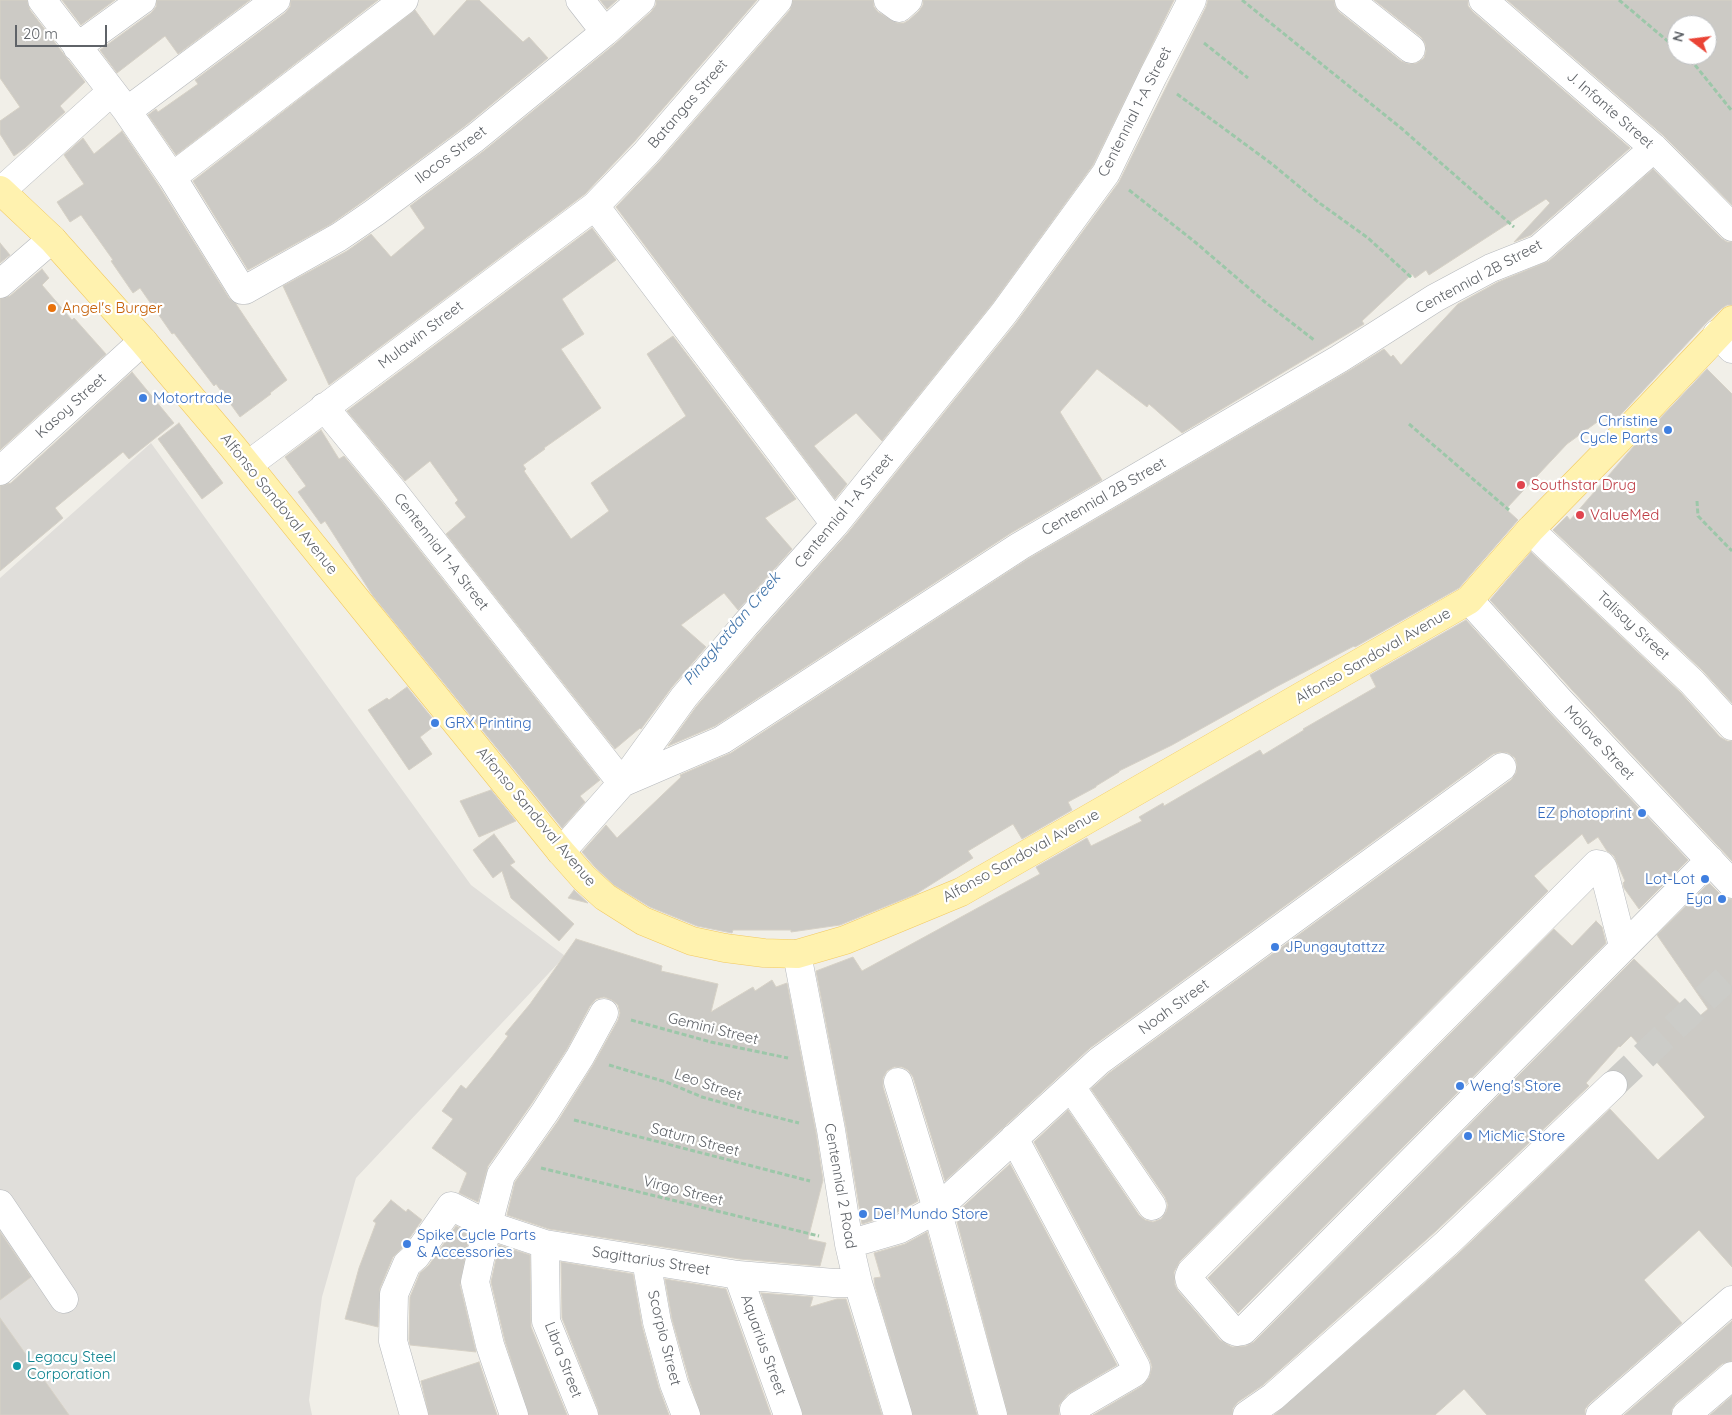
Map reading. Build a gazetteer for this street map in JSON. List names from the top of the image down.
{
  "streets": {
    "main road": ["Alfonso Sandoval Avenue"],
    "street": [
      "Batangas Street",
      "J. Infante Street",
      "Centennial 1-A Street",
      "Ilocos Street",
      "Centennial 2B Street",
      "Mulawin Street",
      "Kasoy Street",
      "Talisay Street",
      "Molave Street",
      "Noah Street",
      "Centennial 2 Road",
      "Sagittarius Street",
      "Scorpio Street",
      "Aquarius Street",
      "Libra Street"
    ],
    "path": [
      "Gemini Street",
      "Leo Street",
      "Saturn Street",
      "Virgo Street"
    ]
  },
  "crossings": [
    ["Batangas Street", "Mulawin Street"],
    ["J. Infante Street", "Centennial 2B Street"],
    ["Centennial 1-A Street", "Centennial 2B Street"],
    ["Centennial 1-A Street", "Mulawin Street"],
    ["Centennial 2B Street", "Alfonso Sandoval Avenue"],
    ["Mulawin Street", "Alfonso Sandoval Avenue"],
    ["Kasoy Street", "Alfonso Sandoval Avenue"],
    ["Alfonso Sandoval Avenue", "Talisay Street"],
    ["Alfonso Sandoval Avenue", "Molave Street"],
    ["Alfonso Sandoval Avenue", "Centennial 2 Road"],
    ["Noah Street", "Centennial 2 Road"],
    ["Noah Street", "Virgo Street"],
    ["Gemini Street", "Centennial 2 Road"],
    ["Leo Street", "Centennial 2 Road"],
    ["Saturn Street", "Centennial 2 Road"],
    ["Centennial 2 Road", "Virgo Street"],
    ["Centennial 2 Road", "Sagittarius Street"],
    ["Sagittarius Street", "Scorpio Street"],
    ["Sagittarius Street", "Aquarius Street"],
    ["Sagittarius Street", "Libra Street"]
  ],
  "water": ["Pinagkatdan Creek"],
  "places": [
    "Angel's Burger",
    "Motortrade",
    "Christine Cycle Parts",
    "Southstar Drug",
    "ValueMed",
    "GRX Printing",
    "EZ photoprint",
    "Lot-Lot",
    "Eya",
    "JPungaytattzz",
    "Weng's Store",
    "MicMic Store",
    "Del Mundo Store",
    "Spike Cycle Parts & Accessories",
    "Legacy Steel Corporation"
  ],
  "scale_bar": "20 m",
  "north": "left"
}
